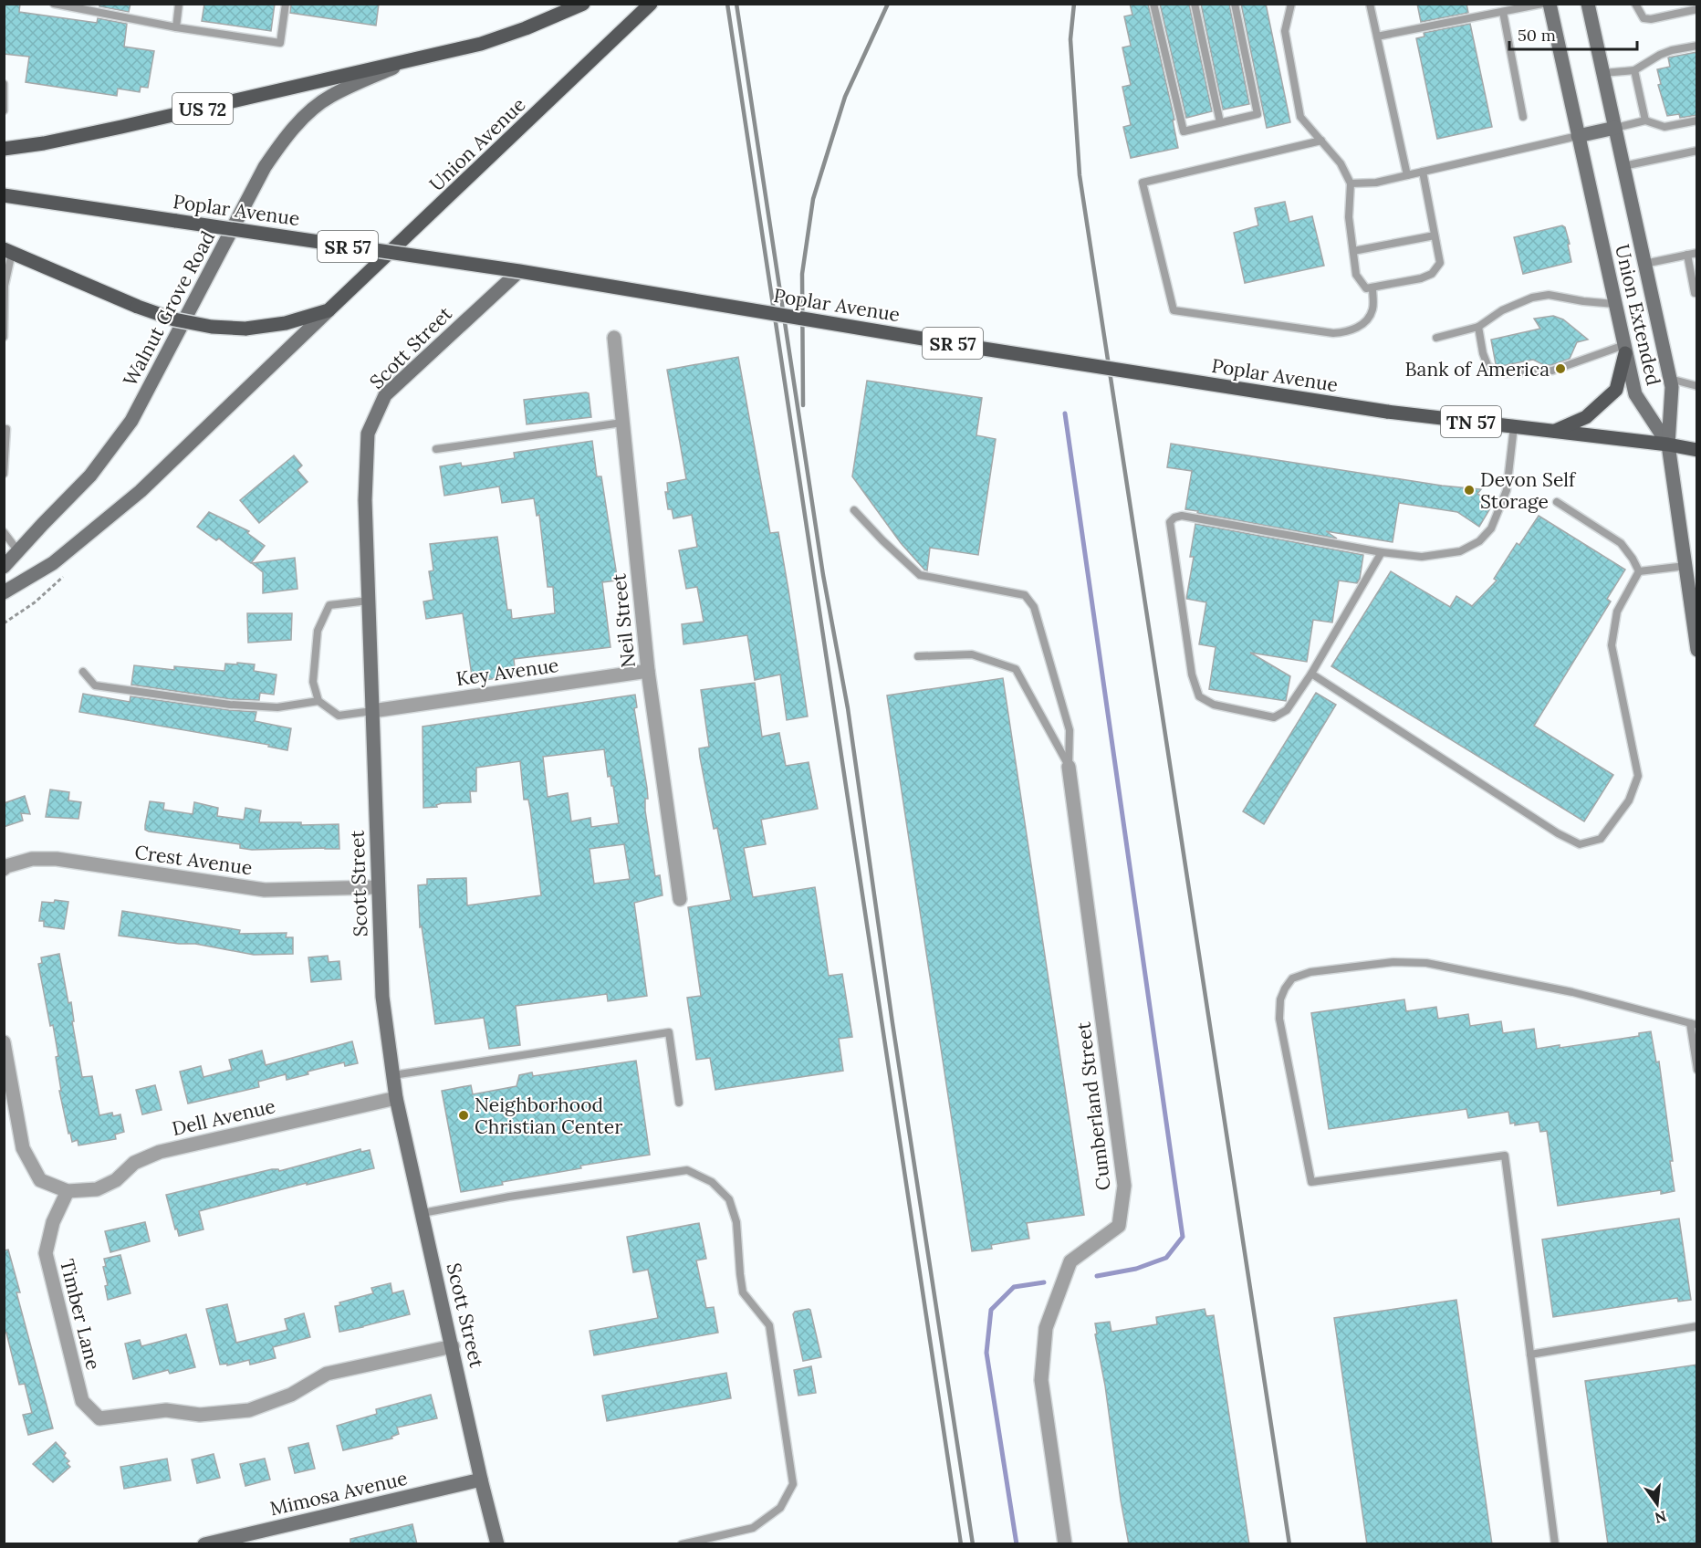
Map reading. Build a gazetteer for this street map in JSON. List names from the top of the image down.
{
  "streets": {
    "main road": [
      "US 72",
      "Union Avenue",
      "Poplar Avenue",
      "SR 57",
      "Walnut Grove Road",
      "Union Extended",
      "Scott Street",
      "TN 57",
      "Mimosa Avenue"
    ],
    "street": [
      "Neil Street",
      "Key Avenue",
      "Crest Avenue",
      "Cumberland Street",
      "Dell Avenue",
      "Timber Lane"
    ]
  },
  "crossings": [
    ["US 72", "Walnut Grove Road"],
    ["Poplar Avenue", "Union Extended"],
    ["Poplar Avenue", "Scott Street"],
    ["Scott Street", "Key Avenue"],
    ["Scott Street", "Crest Avenue"],
    ["Scott Street", "Dell Avenue"],
    ["Scott Street", "Timber Lane"],
    ["Scott Street", "Mimosa Avenue"],
    ["Neil Street", "Key Avenue"],
    ["Dell Avenue", "Timber Lane"]
  ],
  "places": ["Bank of America", "Devon Self Storage", "Neighborhood Christian Center"],
  "scale_bar": "50 m",
  "north": "bottom"
}
